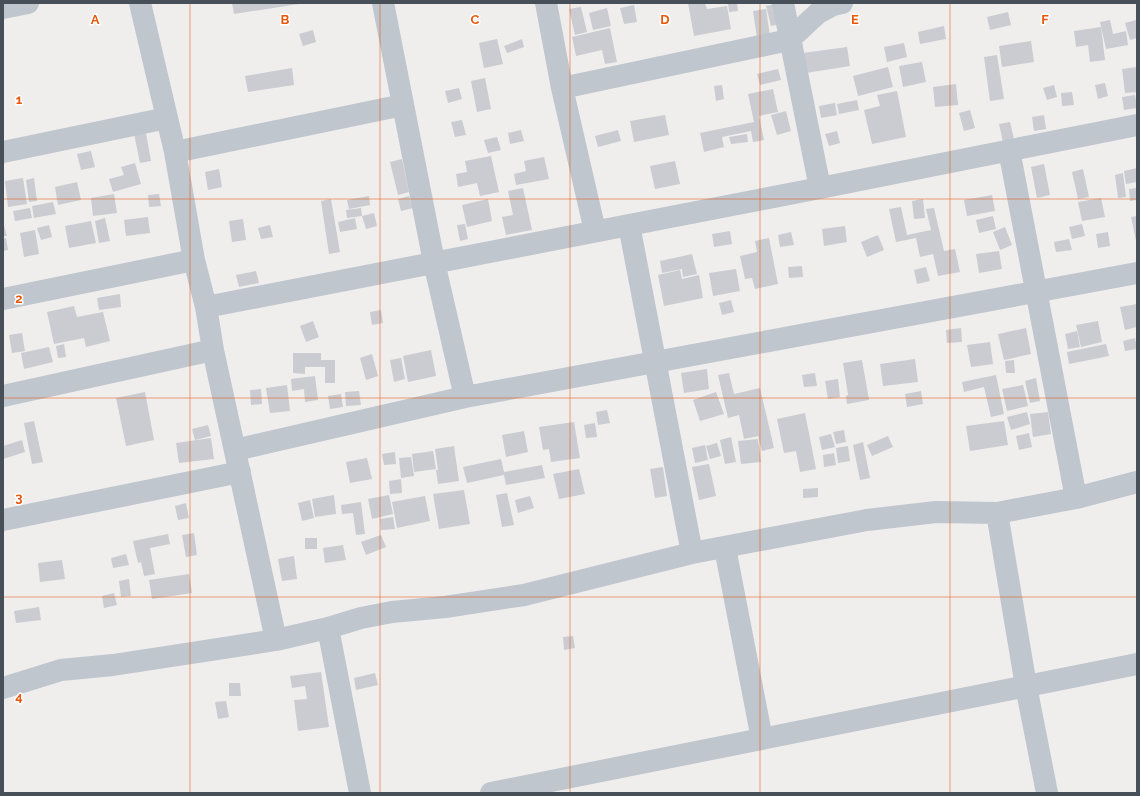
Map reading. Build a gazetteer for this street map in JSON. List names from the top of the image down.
{
  "grid": {
    "columns": [
      "A",
      "B",
      "C",
      "D",
      "E",
      "F"
    ],
    "rows": [
      "1",
      "2",
      "3",
      "4"
    ]
  }
}
